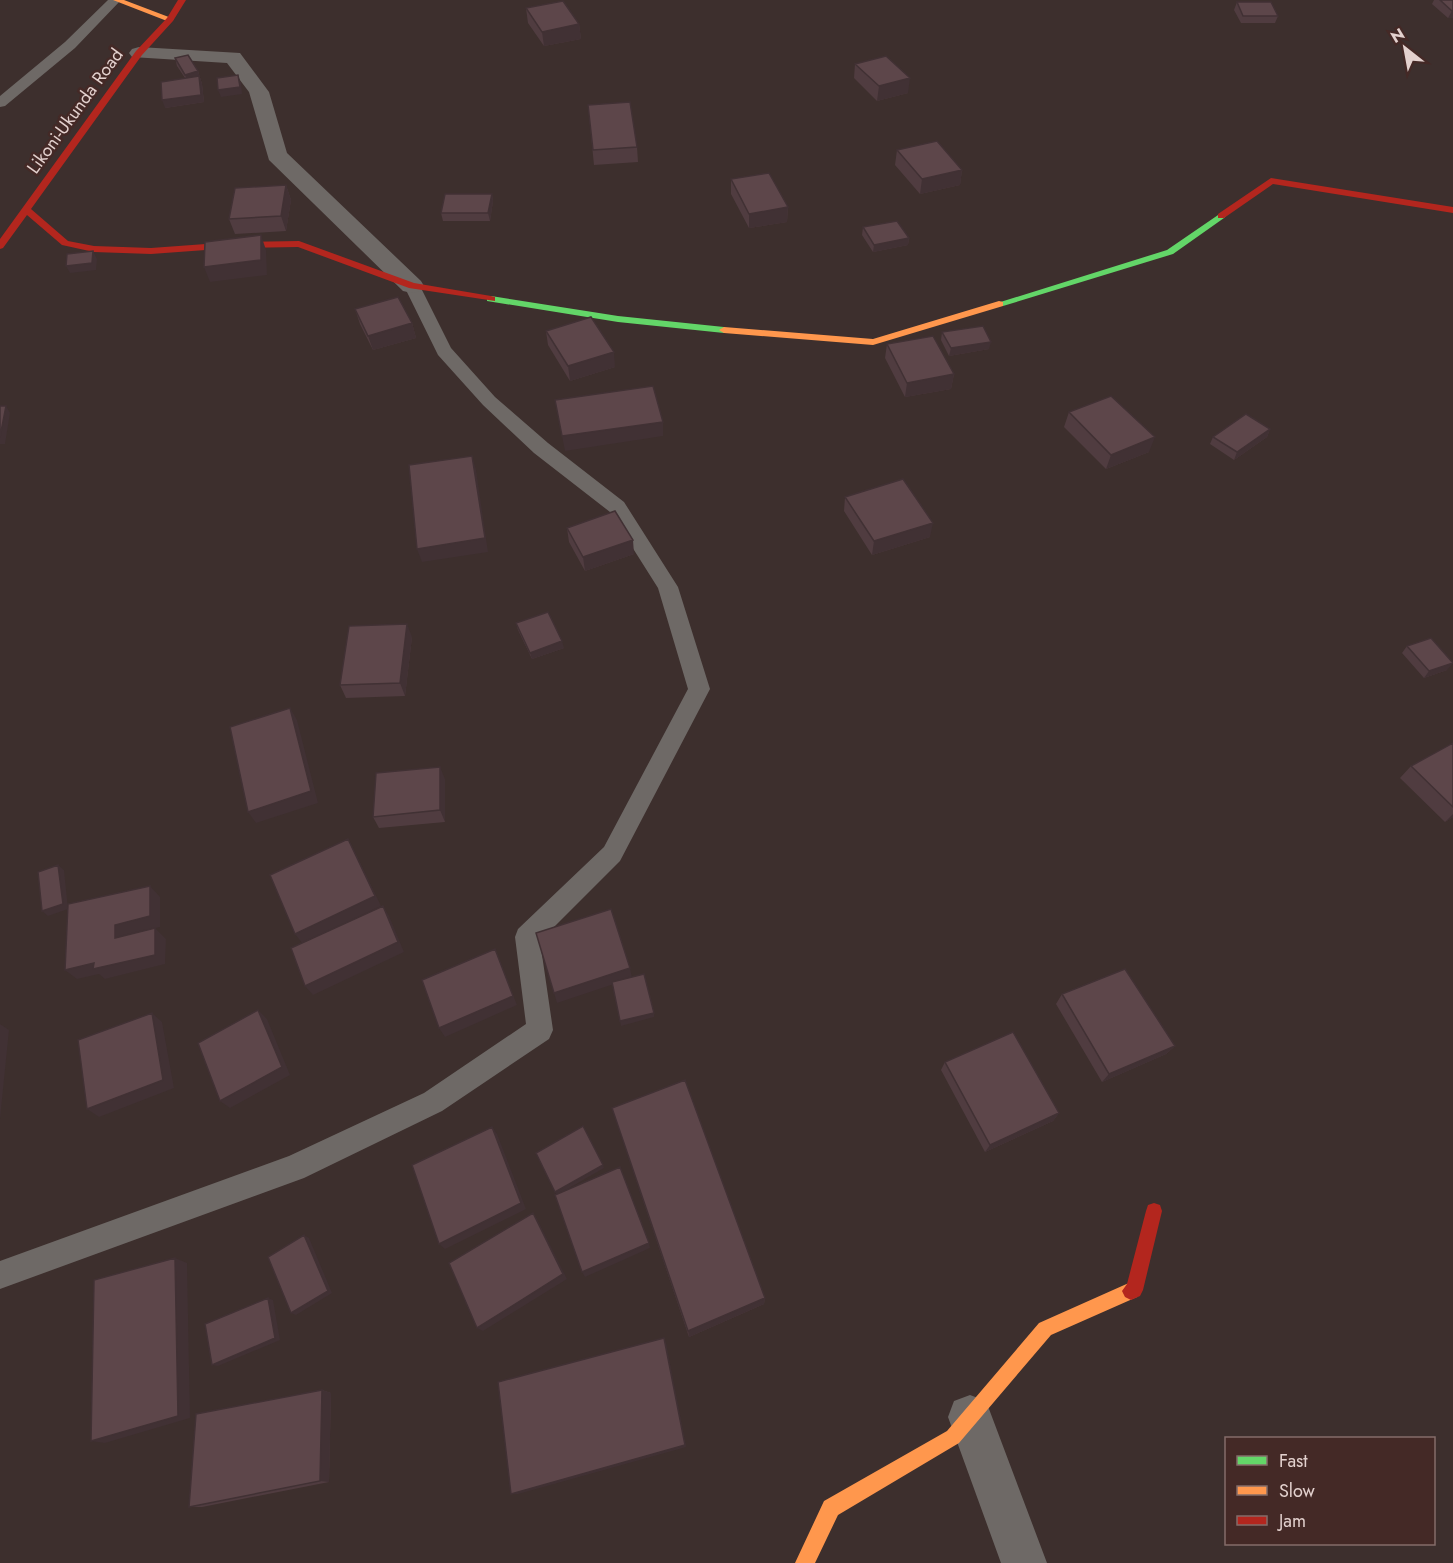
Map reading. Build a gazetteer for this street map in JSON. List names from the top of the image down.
{
  "streets": {
    "main road": ["Likoni-Ukunda Road"]
  },
  "legend": ["Fast", "Slow", "Jam"],
  "north": "top left"
}
